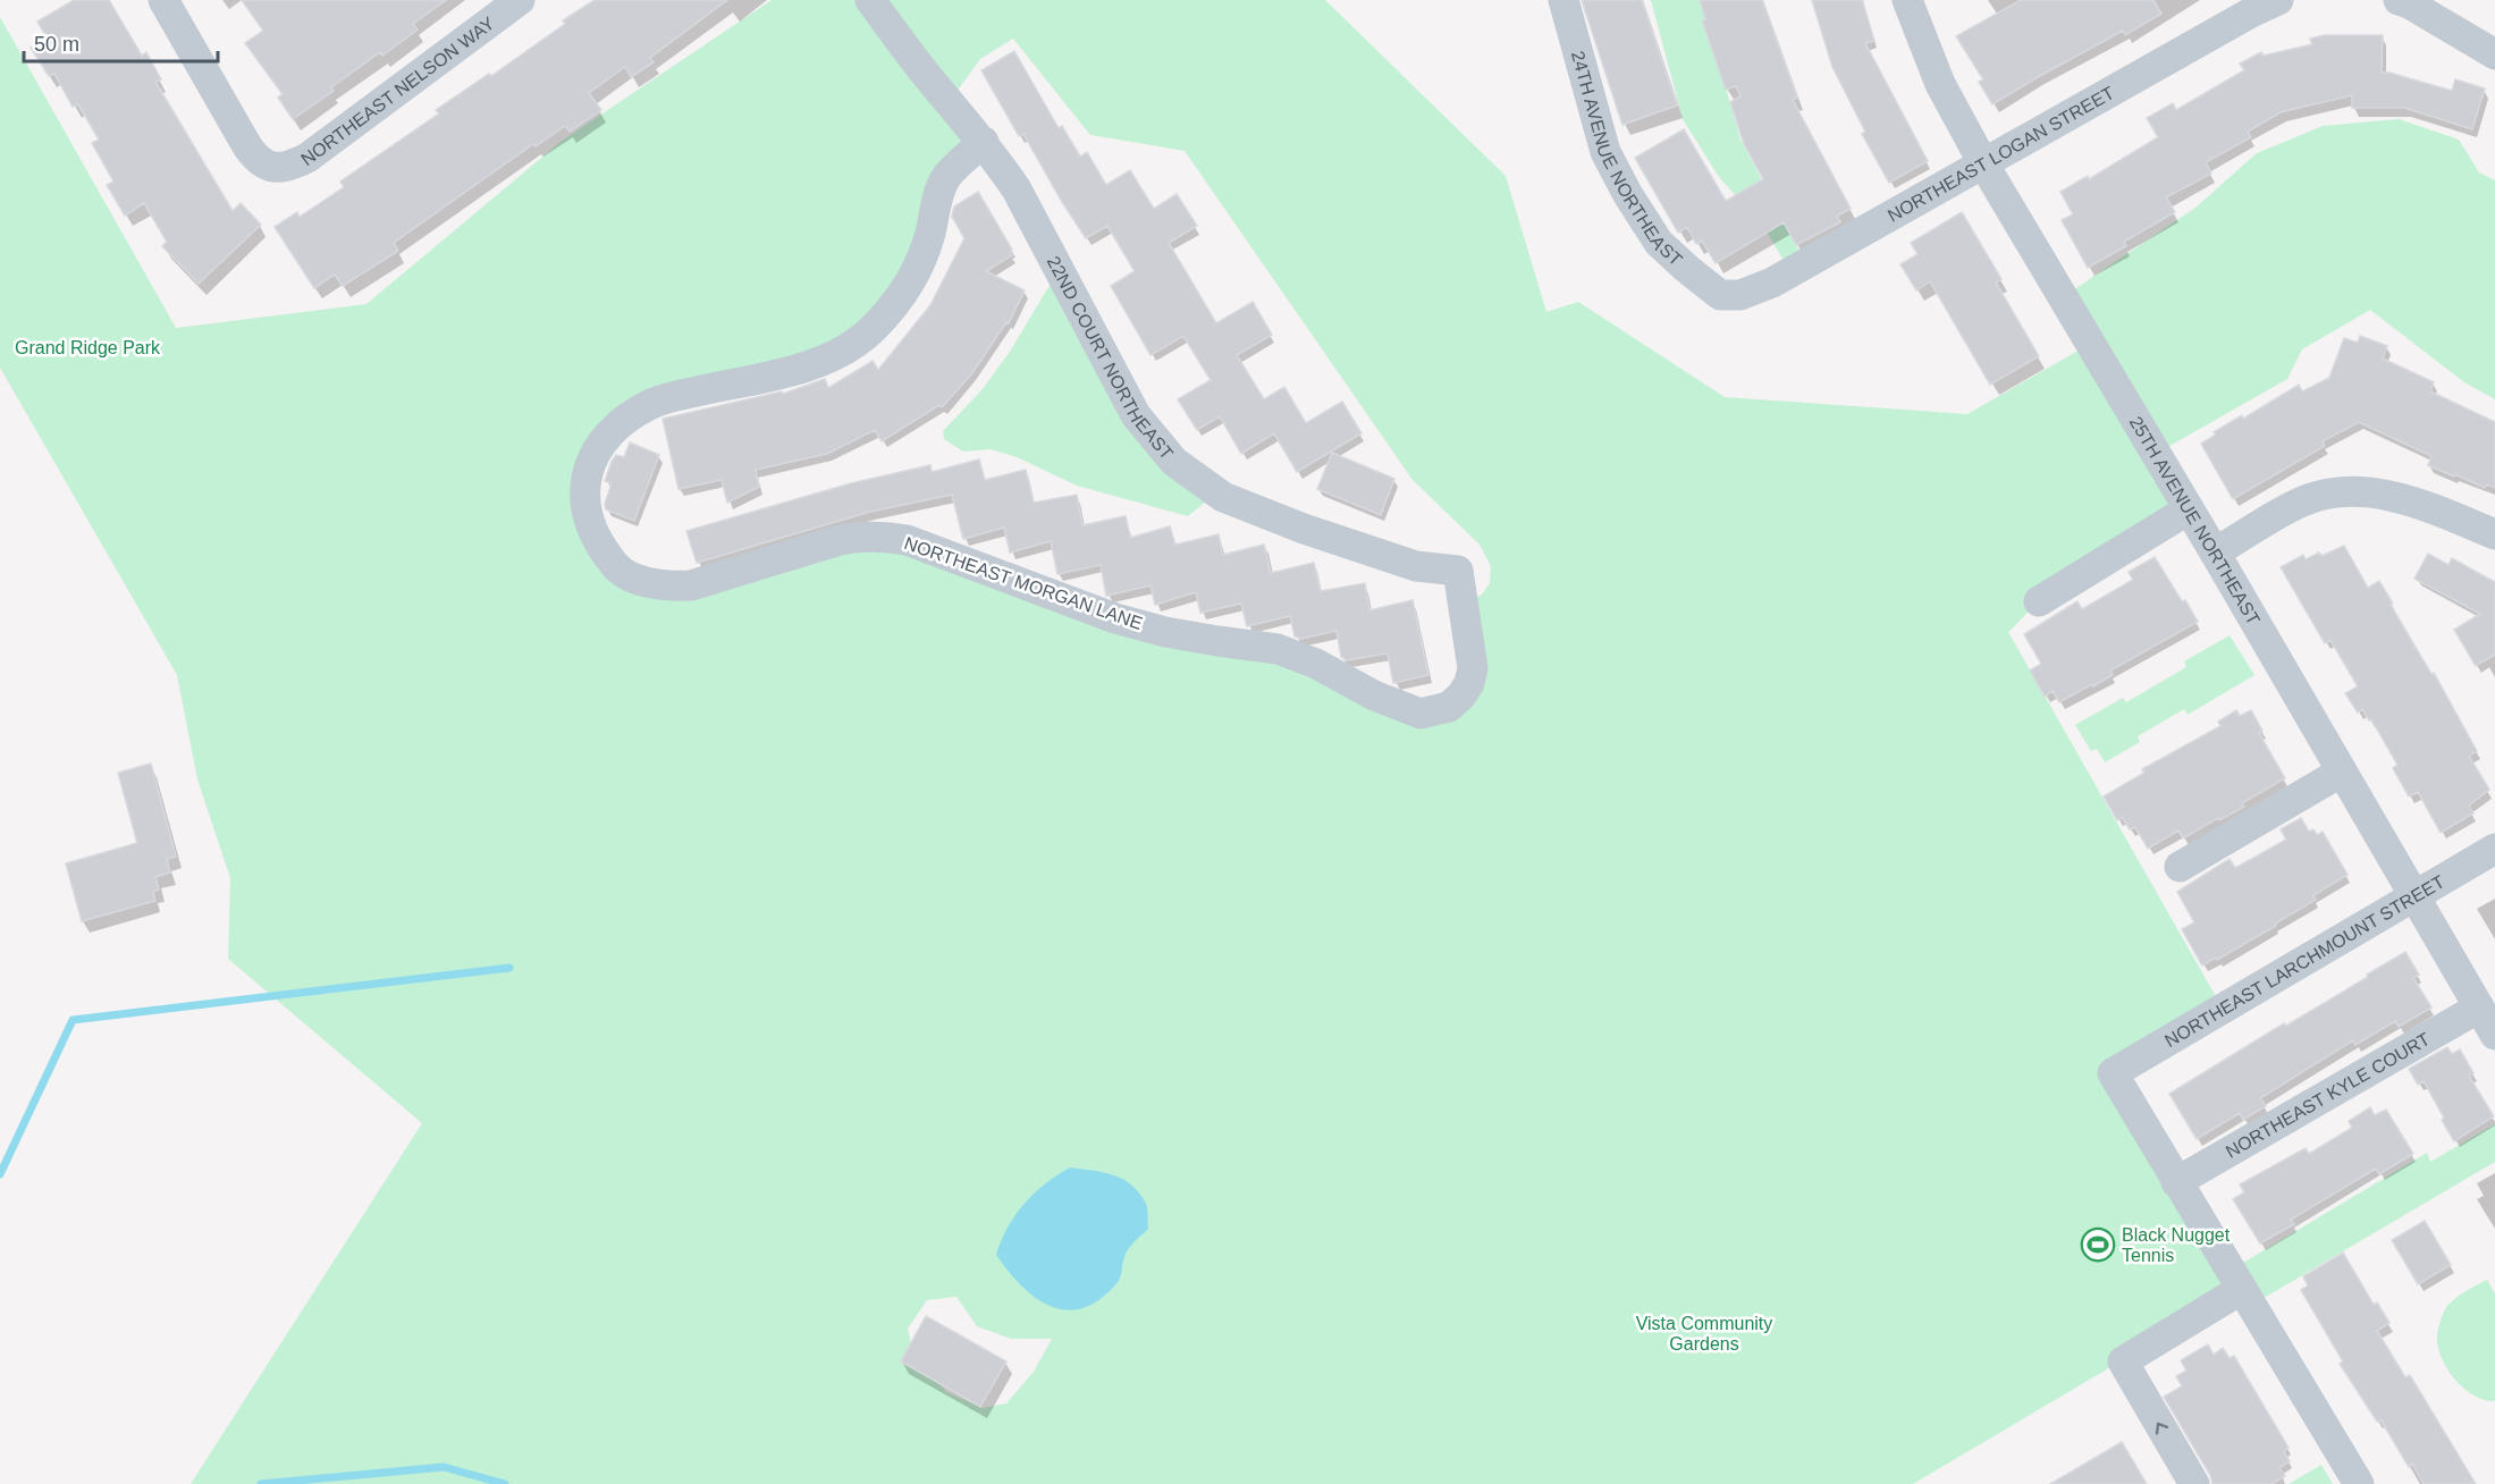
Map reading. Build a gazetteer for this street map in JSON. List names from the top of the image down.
{
  "streets": {
    "street": [
      "NORTHEAST NELSON WAY",
      "NORTHEAST LOGAN STREET",
      "24TH AVENUE NORTHEAST",
      "22ND COURT NORTHEAST",
      "25TH AVENUE NORTHEAST",
      "NORTHEAST MORGAN LANE",
      "NORTHEAST LARCHMOUNT STREET",
      "NORTHEAST KYLE COURT"
    ]
  },
  "crossings": [
    ["NORTHEAST LOGAN STREET", "24TH AVENUE NORTHEAST"],
    ["NORTHEAST LOGAN STREET", "25TH AVENUE NORTHEAST"],
    ["22ND COURT NORTHEAST", "NORTHEAST MORGAN LANE"],
    ["25TH AVENUE NORTHEAST", "NORTHEAST LARCHMOUNT STREET"],
    ["25TH AVENUE NORTHEAST", "NORTHEAST KYLE COURT"],
    ["NORTHEAST LARCHMOUNT STREET", "NORTHEAST KYLE COURT"]
  ],
  "parks": ["Grand Ridge Park", "Vista Community Gardens"],
  "places": {
    "sports": ["Black Nugget Tennis"]
  },
  "scale_bar": "50 m"
}
